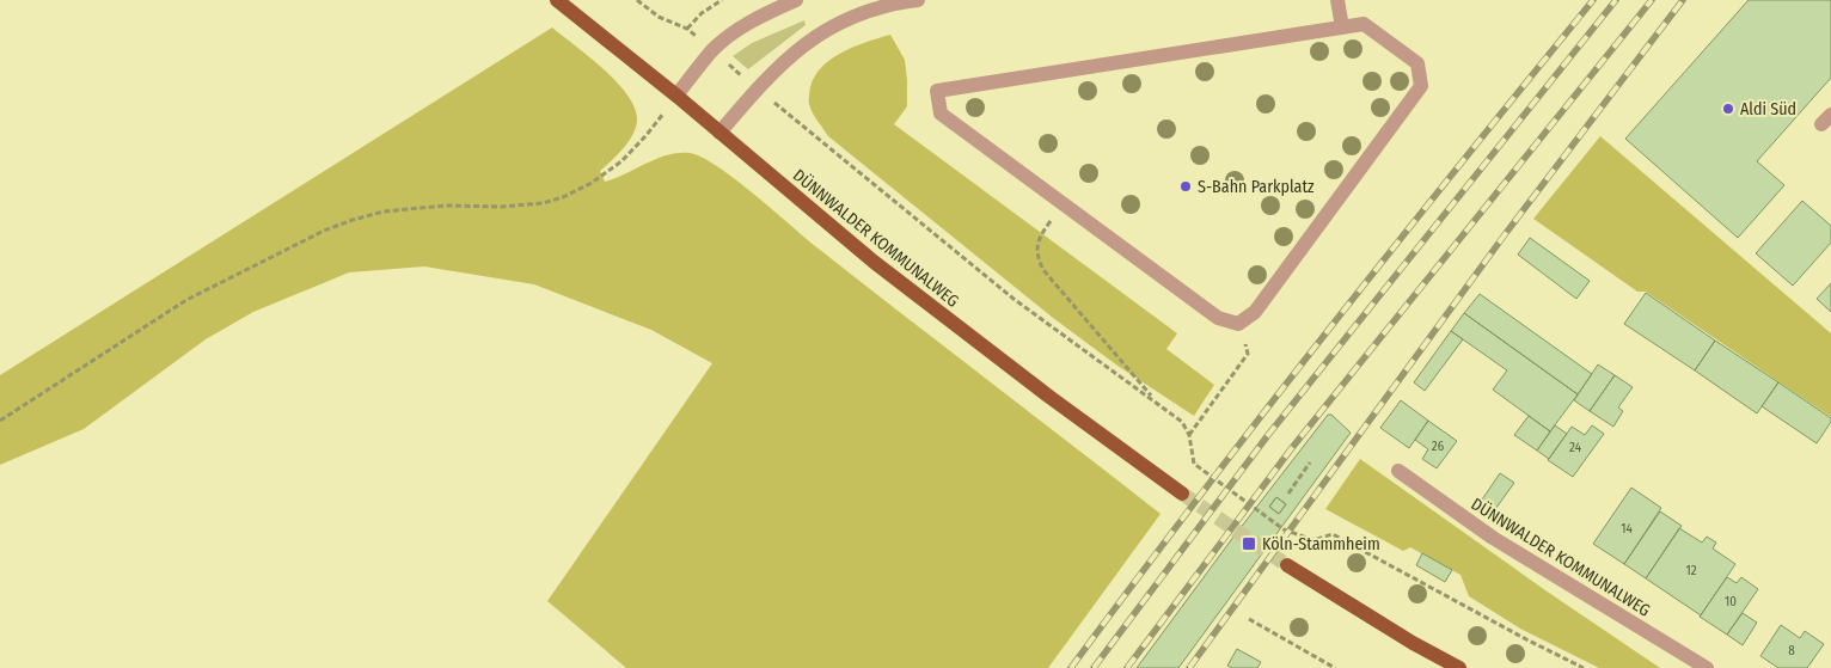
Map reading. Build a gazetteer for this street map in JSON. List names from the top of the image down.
{
  "streets": {
    "main road": ["DÜNNWALDER KOMMUNALWEG"]
  },
  "places": {
    "other": ["Aldi Süd", "S-Bahn Parkplatz"],
    "transit": ["Köln-Stammheim"]
  },
  "house_numbers": [
    "26",
    "24",
    "14",
    "12",
    "10",
    "8"
  ]
}
